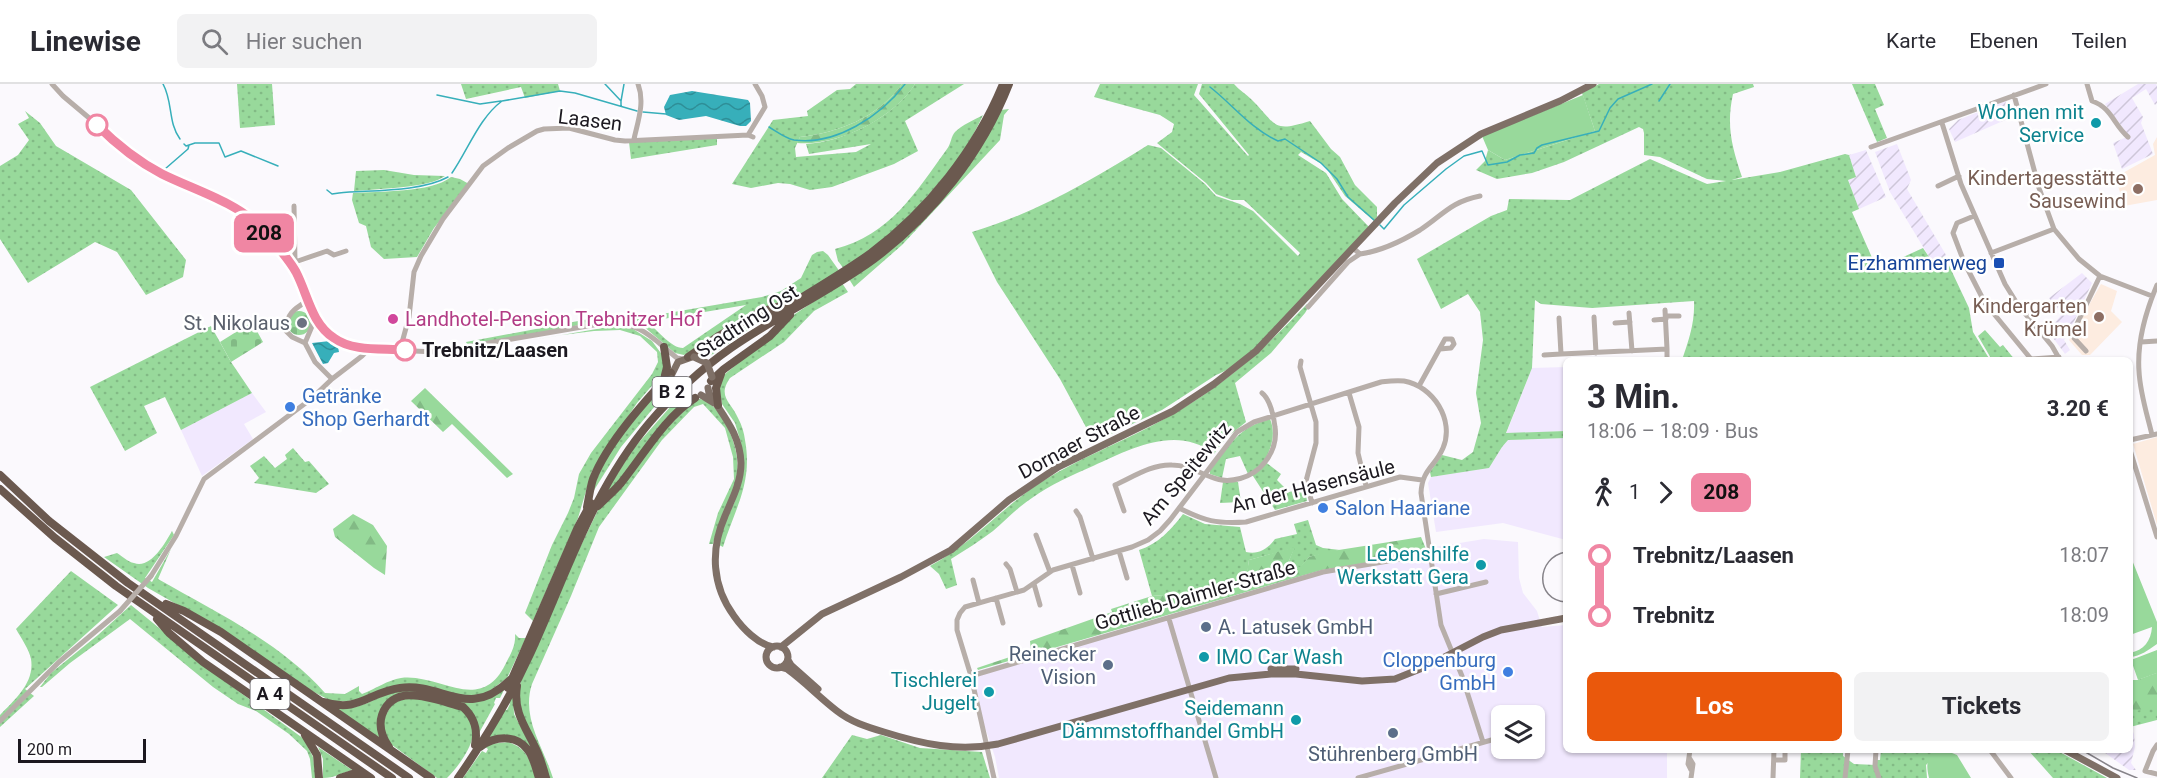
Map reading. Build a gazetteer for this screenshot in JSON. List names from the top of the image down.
{
  "streets": {
    "highway": ["Stadtring Ost", "B 2", "A 4"],
    "main road": ["Dornaer Straße"],
    "street": [
      "Laasen",
      "Am Speitewitz",
      "An der Hasensäule",
      "Gottlieb-Daimler-Straße"
    ]
  },
  "crossings": [
    ["Stadtring Ost", "B 2"],
    ["Am Speitewitz", "An der Hasensäule"],
    ["Am Speitewitz", "Gottlieb-Daimler-Straße"]
  ],
  "places": {
    "other": [
      "Wohnen mit Service",
      "Kindertagesstätte Sausewind",
      "Kindergarten Krümel",
      "Landhotel-Pension Trebnitzer Hof",
      "St. Nikolaus",
      "Trebnitz/Laasen",
      "Getränke Shop Gerhardt",
      "Salon Haariane",
      "Lebenshilfe Werkstatt Gera",
      "A. Latusek GmbH",
      "IMO Car Wash",
      "Reinecker Vision",
      "Cloppenburg GmbH",
      "Tischlerei Jugelt",
      "Seidemann Dämmstoffhandel GmbH",
      "Stührenberg GmbH"
    ],
    "transit": ["Erzhammerweg"]
  },
  "lines": ["bus line 208"],
  "scale_bar": "200 m",
  "page": {
    "header": "Linewise",
    "search": "Hier suchen",
    "nav": ["Karte", "Ebenen", "Teilen"],
    "on_map": "208",
    "heading": ["3 Min.", "18:06 – 18:09 · Bus", "3.20 €"],
    "legs": ["1", "208"],
    "list": [
      {
        "name": "Trebnitz/Laasen",
        "value": "18:07"
      },
      {
        "name": "Trebnitz",
        "value": "18:09"
      }
    ],
    "buttons": ["Los", "Tickets"],
    "scale": "200 m"
  }
}
